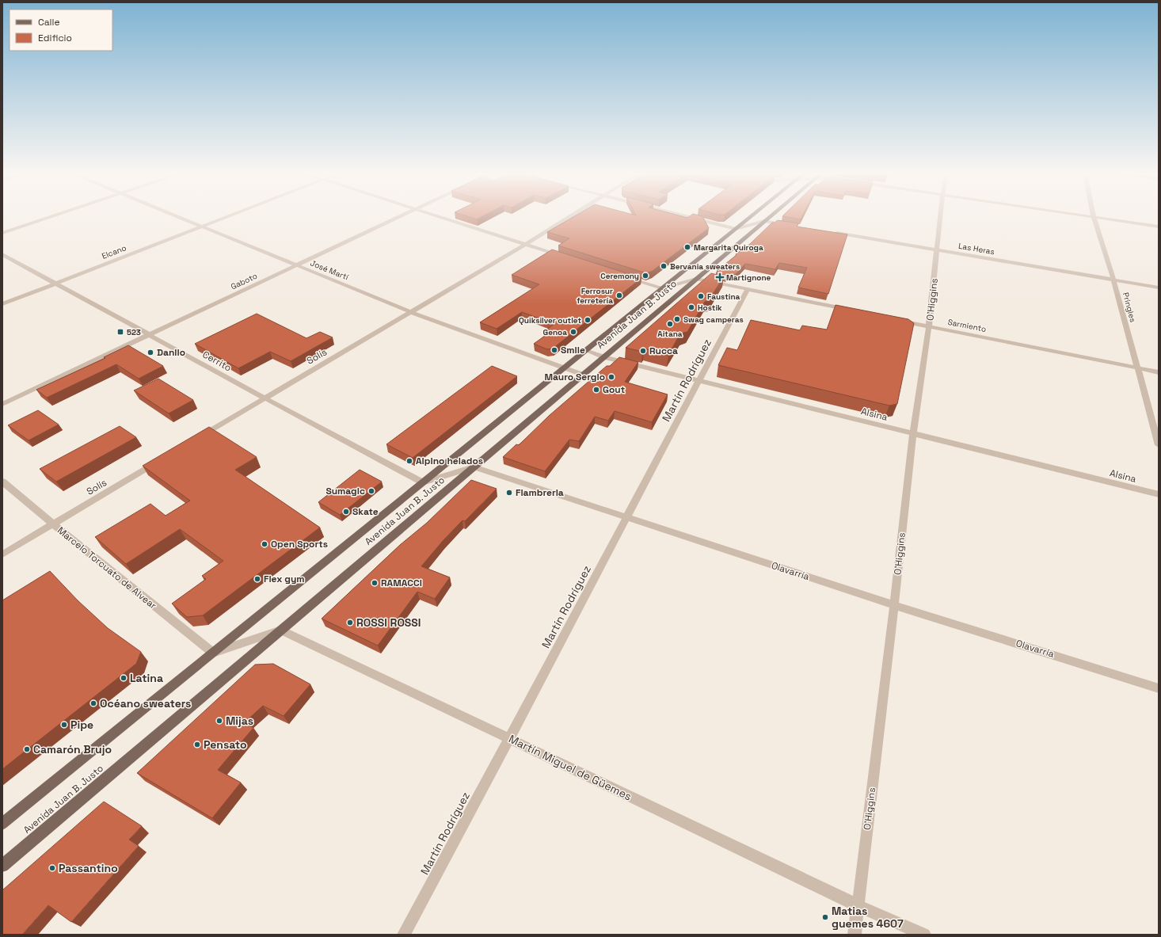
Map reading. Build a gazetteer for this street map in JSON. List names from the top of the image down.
{
  "streets": {
    "main road": ["Avenida Juan B. Justo"],
    "street": [
      "Las Heras",
      "Elcano",
      "José Martí",
      "Gaboto",
      "O'Higgins",
      "Pringles",
      "Sarmiento",
      "Solís",
      "Cerrito",
      "Martín Rodríguez",
      "Alsina",
      "Marcelo Torcuato de Alvear",
      "Olavarría",
      "Martín Miguel de Güemes"
    ]
  },
  "crossings": [
    ["Las Heras", "O'Higgins"],
    ["Las Heras", "Pringles"],
    ["Elcano", "José Martí"],
    ["Elcano", "Cerrito"],
    ["José Martí", "Gaboto"],
    ["José Martí", "Avenida Juan B. Justo"],
    ["José Martí", "Solís"],
    ["Gaboto", "Cerrito"],
    ["O'Higgins", "Sarmiento"],
    ["O'Higgins", "Alsina"],
    ["O'Higgins", "Olavarría"],
    ["O'Higgins", "Martín Miguel de Güemes"],
    ["Pringles", "Sarmiento"],
    ["Avenida Juan B. Justo", "Cerrito"],
    ["Avenida Juan B. Justo", "Alsina"],
    ["Avenida Juan B. Justo", "Marcelo Torcuato de Alvear"],
    ["Avenida Juan B. Justo", "Olavarría"],
    ["Avenida Juan B. Justo", "Martín Miguel de Güemes"],
    ["Solís", "Cerrito"],
    ["Solís", "Marcelo Torcuato de Alvear"],
    ["Martín Rodríguez", "Alsina"],
    ["Martín Rodríguez", "Olavarría"],
    ["Martín Rodríguez", "Martín Miguel de Güemes"]
  ],
  "places": {
    "other": [
      "Margarita Quiroga",
      "Bervania sweaters",
      "Ceremony",
      "Ferrosur ferretería",
      "Faustina",
      "Hostik",
      "Swag camperas",
      "Quiksilver outlet",
      "Aitana",
      "Genoa",
      "Smile",
      "Rucca",
      "Danilo",
      "Mauro Sergio",
      "Gout",
      "Alpino helados",
      "Sumagic",
      "Fiambreria",
      "Skate",
      "Open Sports",
      "Flex gym",
      "RAMACCI",
      "ROSSI ROSSI",
      "Latina",
      "Océano sweaters",
      "Mijas",
      "Pipe",
      "Pensato",
      "Camarón Brujo",
      "Passantino",
      "Matias guemes 4607"
    ],
    "health": ["Martignone"],
    "transit": ["523"]
  },
  "legend": ["Calle", "Edificio"]
}
